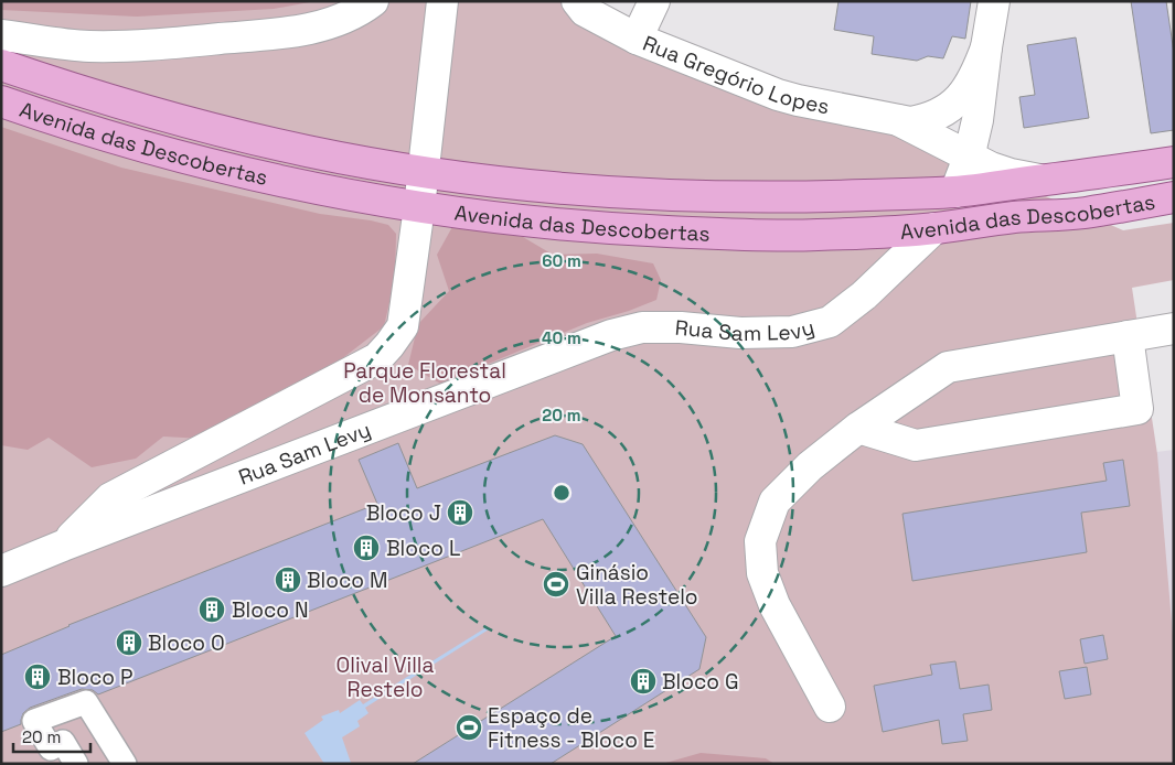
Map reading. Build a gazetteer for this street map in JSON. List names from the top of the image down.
{
  "streets": {
    "main road": ["Avenida das Descobertas"],
    "street": ["Rua Gregório Lopes", "Rua Sam Levy"]
  },
  "crossings": [
    ["Rua Gregório Lopes", "Avenida das Descobertas"],
    ["Avenida das Descobertas", "Rua Sam Levy"]
  ],
  "parks": ["Parque Florestal de Monsanto", "Olival Villa Restelo"],
  "places": {
    "building": [
      "Bloco J",
      "Bloco L",
      "Bloco M",
      "Bloco N",
      "Bloco O",
      "Bloco P",
      "Bloco G"
    ],
    "sports": ["Ginásio Villa Restelo", "Espaço de Fitness - Bloco E"]
  },
  "scale_bar": "20 m",
  "rings": ["60 m", "40 m", "20 m"]
}
